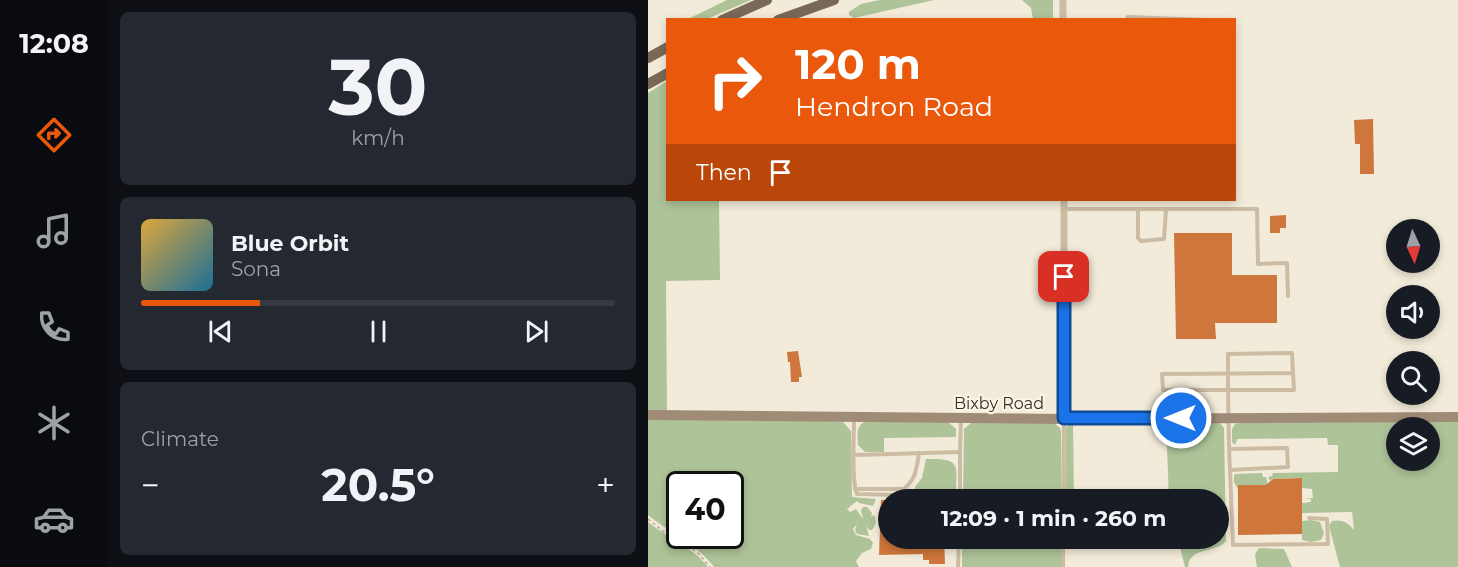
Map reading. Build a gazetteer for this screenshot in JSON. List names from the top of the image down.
{
  "streets": {
    "street": ["Bixby Road"]
  },
  "north": "bottom",
  "page": {
    "tabs": "12:08",
    "tile": [
      ["30", "km/h"],
      "Climate"
    ],
    "turn": ["120 m", "Hendron Road"],
    "then": "Then",
    "song": ["Blue Orbit", "Sona"],
    "heat": ["−", "20.5°", "+"],
    "limit": "40",
    "trip": "12:09 · 1 min · 260 m"
  }
}
